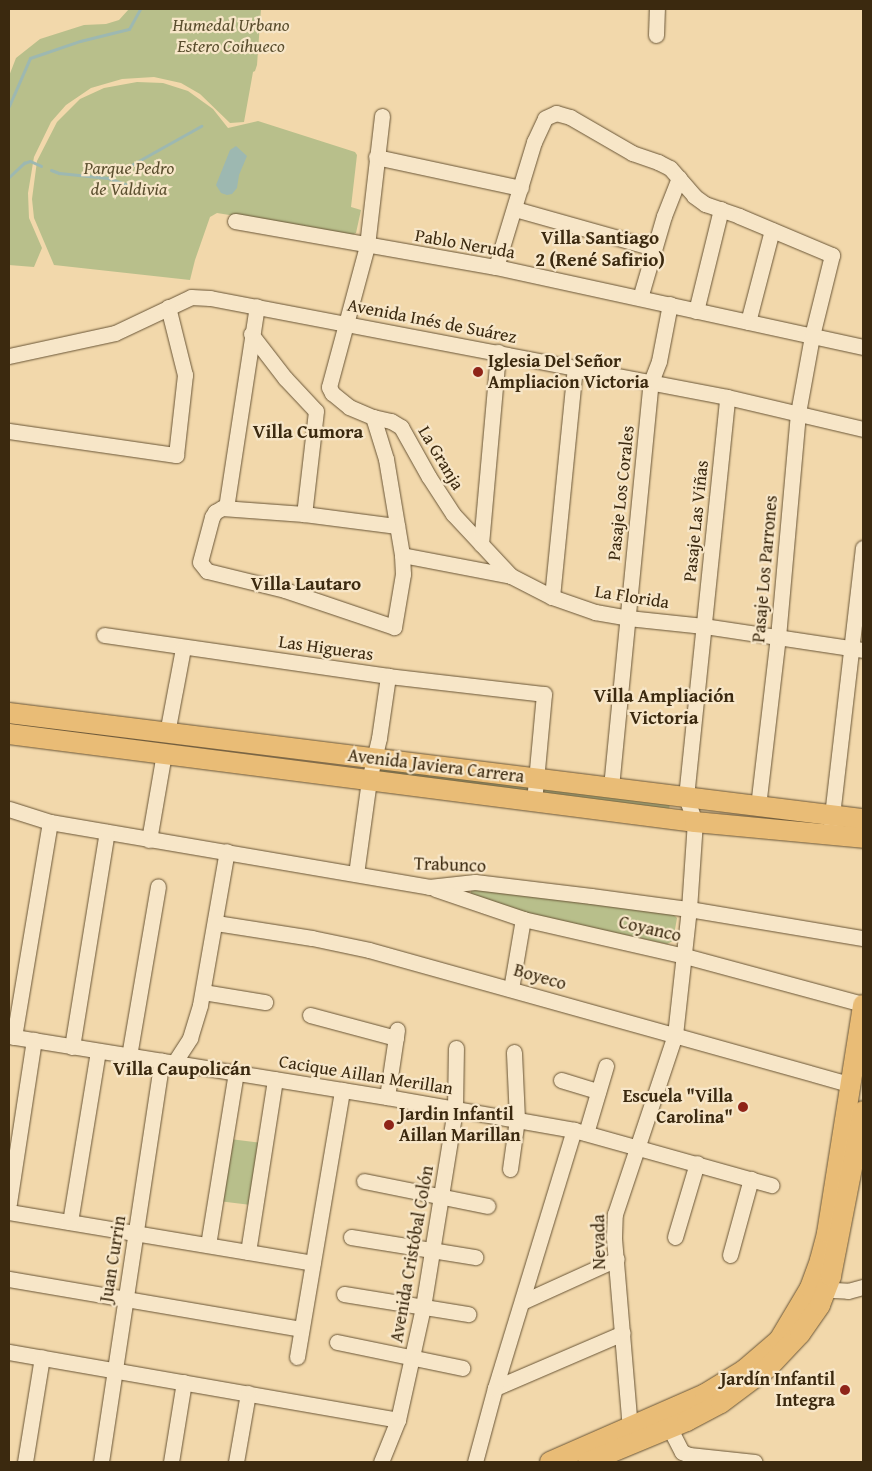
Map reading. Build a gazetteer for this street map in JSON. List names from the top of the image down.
{
  "streets": {
    "main road": ["Avenida Javiera Carrera"],
    "street": [
      "Pablo Neruda",
      "Avenida Inés de Suárez",
      "La Granja",
      "Pasaje Los Corales",
      "Pasaje Las Viñas",
      "Pasaje Los Parrones",
      "La Florida",
      "Las Higueras",
      "Trabunco",
      "Coyanco",
      "Boyeco",
      "Cacique Aillan Merillan",
      "Nevada",
      "Avenida Cristóbal Colón",
      "Juan Currin"
    ]
  },
  "crossings": [
    ["Pablo Neruda", "La Granja"],
    ["Pablo Neruda", "Pasaje Los Corales"],
    ["Pablo Neruda", "Pasaje Los Parrones"],
    ["Avenida Inés de Suárez", "La Granja"],
    ["Avenida Inés de Suárez", "Pasaje Los Corales"],
    ["Avenida Inés de Suárez", "Pasaje Las Viñas"],
    ["Avenida Inés de Suárez", "Pasaje Los Parrones"],
    ["La Granja", "La Florida"],
    ["Pasaje Los Corales", "La Florida"],
    ["Pasaje Los Corales", "Avenida Javiera Carrera"],
    ["Pasaje Las Viñas", "La Florida"],
    ["Pasaje Las Viñas", "Avenida Javiera Carrera"],
    ["Pasaje Los Parrones", "La Florida"],
    ["Pasaje Los Parrones", "Avenida Javiera Carrera"],
    ["Las Higueras", "Avenida Javiera Carrera"],
    ["Avenida Javiera Carrera", "Nevada"],
    ["Trabunco", "Coyanco"],
    ["Trabunco", "Nevada"],
    ["Trabunco", "Juan Currin"],
    ["Coyanco", "Nevada"],
    ["Boyeco", "Nevada"],
    ["Boyeco", "Juan Currin"],
    ["Cacique Aillan Merillan", "Nevada"],
    ["Cacique Aillan Merillan", "Avenida Cristóbal Colón"],
    ["Cacique Aillan Merillan", "Juan Currin"]
  ],
  "districts": [
    "Villa Santiago 2 (René Safirio)",
    "Villa Cumora",
    "Villa Lautaro",
    "Villa Ampliación Victoria",
    "Villa Caupolicán"
  ],
  "parks": ["Humedal Urbano Estero Coihueco", "Parque Pedro de Valdivia"],
  "places": [
    "Iglesia Del Señor Ampliacion Victoria",
    "Escuela \"Villa Carolina\"",
    "Jardin Infantil Aillan Marillan",
    "Jardín Infantil Integra"
  ]
}
